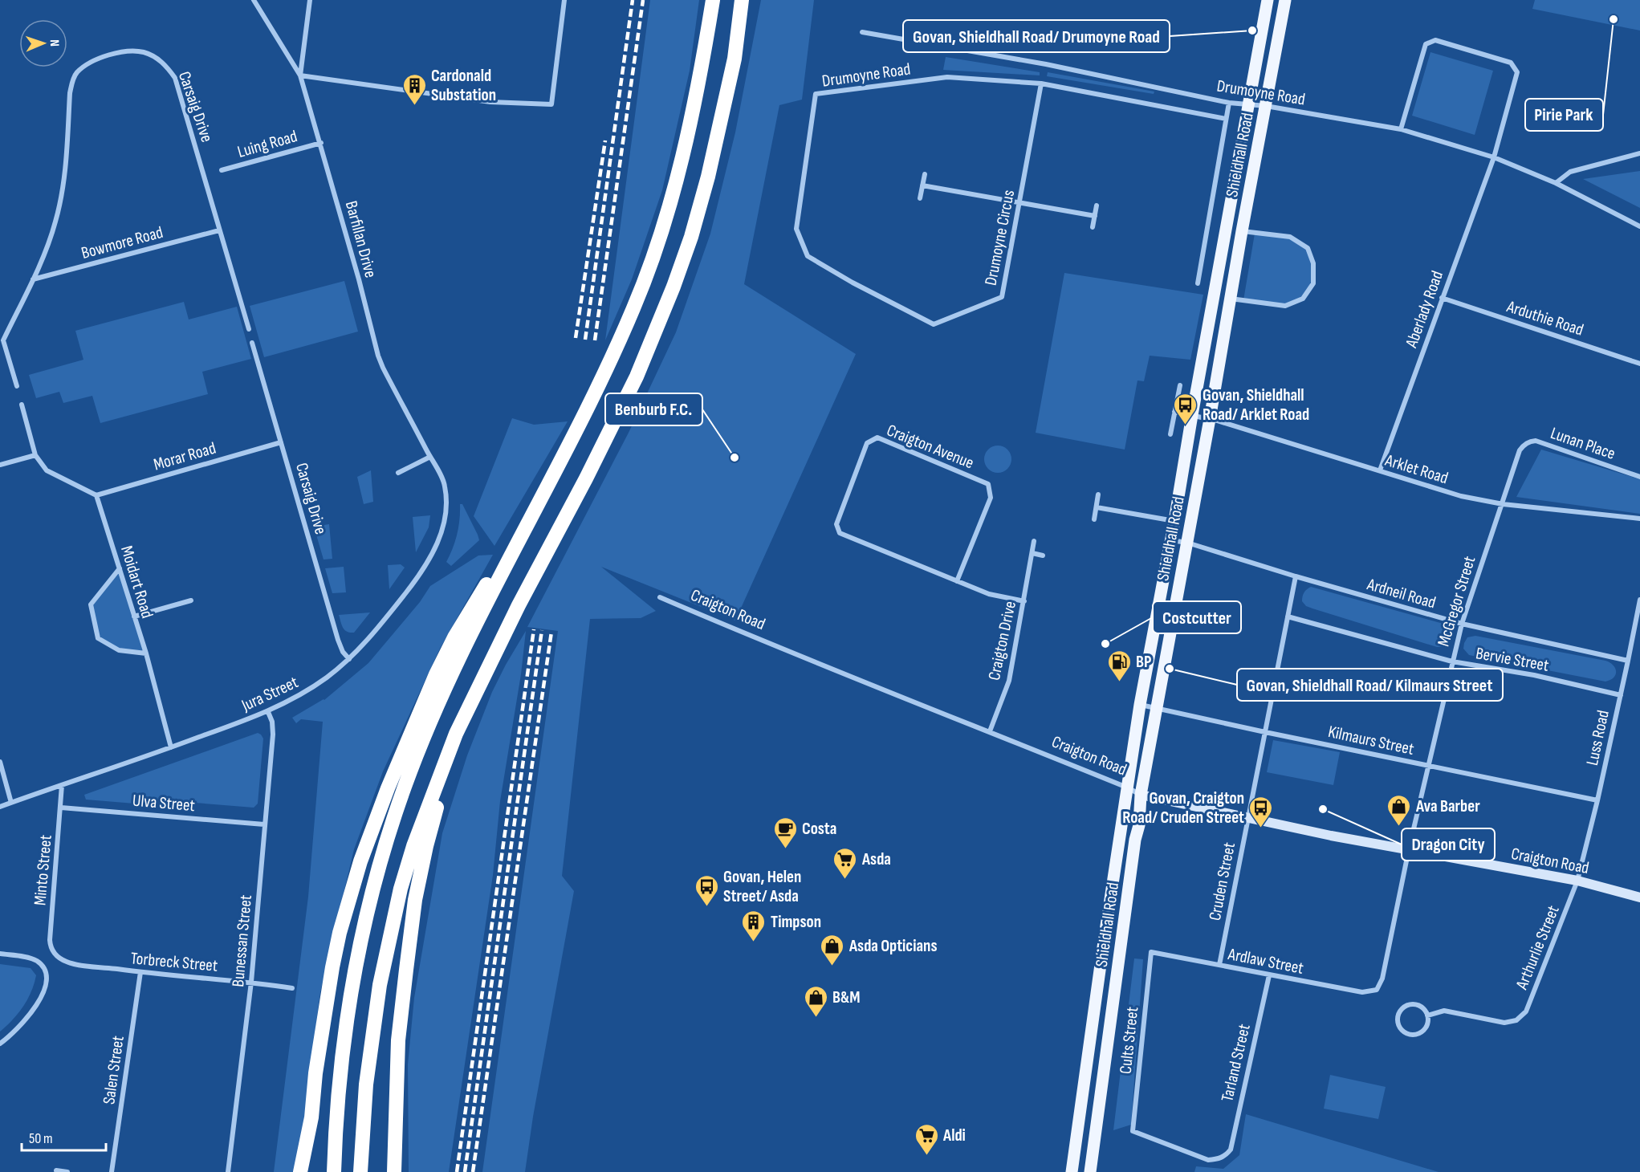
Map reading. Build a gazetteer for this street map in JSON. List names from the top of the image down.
{
  "streets": {
    "main road": ["Shieldhall Road"],
    "street": [
      "Drumoyne Road",
      "Carsaig Drive",
      "Luing Road",
      "Drumoyne Circus",
      "Barfillan Drive",
      "Bowmore Road",
      "Aberlady Road",
      "Arduthie Road",
      "Lunan Place",
      "Craigton Avenue",
      "Morar Road",
      "Arklet Road",
      "Moidart Road",
      "Ardneil Road",
      "McGregor Street",
      "Craigton Road",
      "Craigton Drive",
      "Bervie Street",
      "Jura Street",
      "Luss Road",
      "Kilmaurs Street",
      "Ulva Street",
      "Minto Street",
      "Cruden Street",
      "Bunessan Street",
      "Arthurlie Street",
      "Ardlaw Street",
      "Torbreck Street",
      "Cults Street",
      "Tarland Street",
      "Salen Street"
    ]
  },
  "crossings": [
    ["Drumoyne Road", "Shieldhall Road"],
    ["Drumoyne Road", "Drumoyne Circus"],
    ["Drumoyne Road", "Aberlady Road"],
    ["Carsaig Drive", "Bowmore Road"],
    ["Carsaig Drive", "Morar Road"],
    ["Carsaig Drive", "Jura Street"],
    ["Luing Road", "Barfillan Drive"],
    ["Shieldhall Road", "Arklet Road"],
    ["Shieldhall Road", "Ardneil Road"],
    ["Shieldhall Road", "Craigton Road"],
    ["Shieldhall Road", "Kilmaurs Street"],
    ["Barfillan Drive", "Jura Street"],
    ["Aberlady Road", "Arduthie Road"],
    ["Aberlady Road", "Arklet Road"],
    ["Lunan Place", "Arklet Road"],
    ["Lunan Place", "McGregor Street"],
    ["Craigton Avenue", "Craigton Drive"],
    ["Morar Road", "Moidart Road"],
    ["Arklet Road", "McGregor Street"],
    ["Moidart Road", "Jura Street"],
    ["Ardneil Road", "McGregor Street"],
    ["Ardneil Road", "Luss Road"],
    ["Ardneil Road", "Cruden Street"],
    ["McGregor Street", "Craigton Road"],
    ["McGregor Street", "Bervie Street"],
    ["McGregor Street", "Kilmaurs Street"],
    ["McGregor Street", "Ardlaw Street"],
    ["Craigton Road", "Craigton Drive"],
    ["Craigton Road", "Luss Road"],
    ["Craigton Road", "Cruden Street"],
    ["Craigton Road", "Arthurlie Street"],
    ["Bervie Street", "Luss Road"],
    ["Bervie Street", "Cruden Street"],
    ["Jura Street", "Minto Street"],
    ["Jura Street", "Bunessan Street"],
    ["Luss Road", "Kilmaurs Street"],
    ["Luss Road", "Arthurlie Street"],
    ["Kilmaurs Street", "Cruden Street"],
    ["Ulva Street", "Minto Street"],
    ["Ulva Street", "Bunessan Street"],
    ["Minto Street", "Torbreck Street"],
    ["Cruden Street", "Ardlaw Street"],
    ["Bunessan Street", "Torbreck Street"],
    ["Ardlaw Street", "Cults Street"],
    ["Ardlaw Street", "Tarland Street"],
    ["Torbreck Street", "Salen Street"],
    ["Cults Street", "Tarland Street"]
  ],
  "places": {
    "other": [
      "Pirie Park",
      "Govan, Shieldhall Road/ Drumoyne Road",
      "Benburb F.C.",
      "Costcutter",
      "Govan, Shieldhall Road/ Kilmaurs Street",
      "Dragon City"
    ],
    "building": ["Cardonald Substation", "Timpson"],
    "bus stop": ["Govan, Shieldhall Road/ Arklet Road", "Govan, Craigton Road/ Cruden Street", "Govan, Helen Street/ Asda"],
    "fuel station": ["BP"],
    "shop": ["Ava Barber", "Asda Opticians", "B&M"],
    "cafe": ["Costa"],
    "supermarket": ["Asda", "Aldi"]
  },
  "scale_bar": "50 m",
  "north": "right"
}
